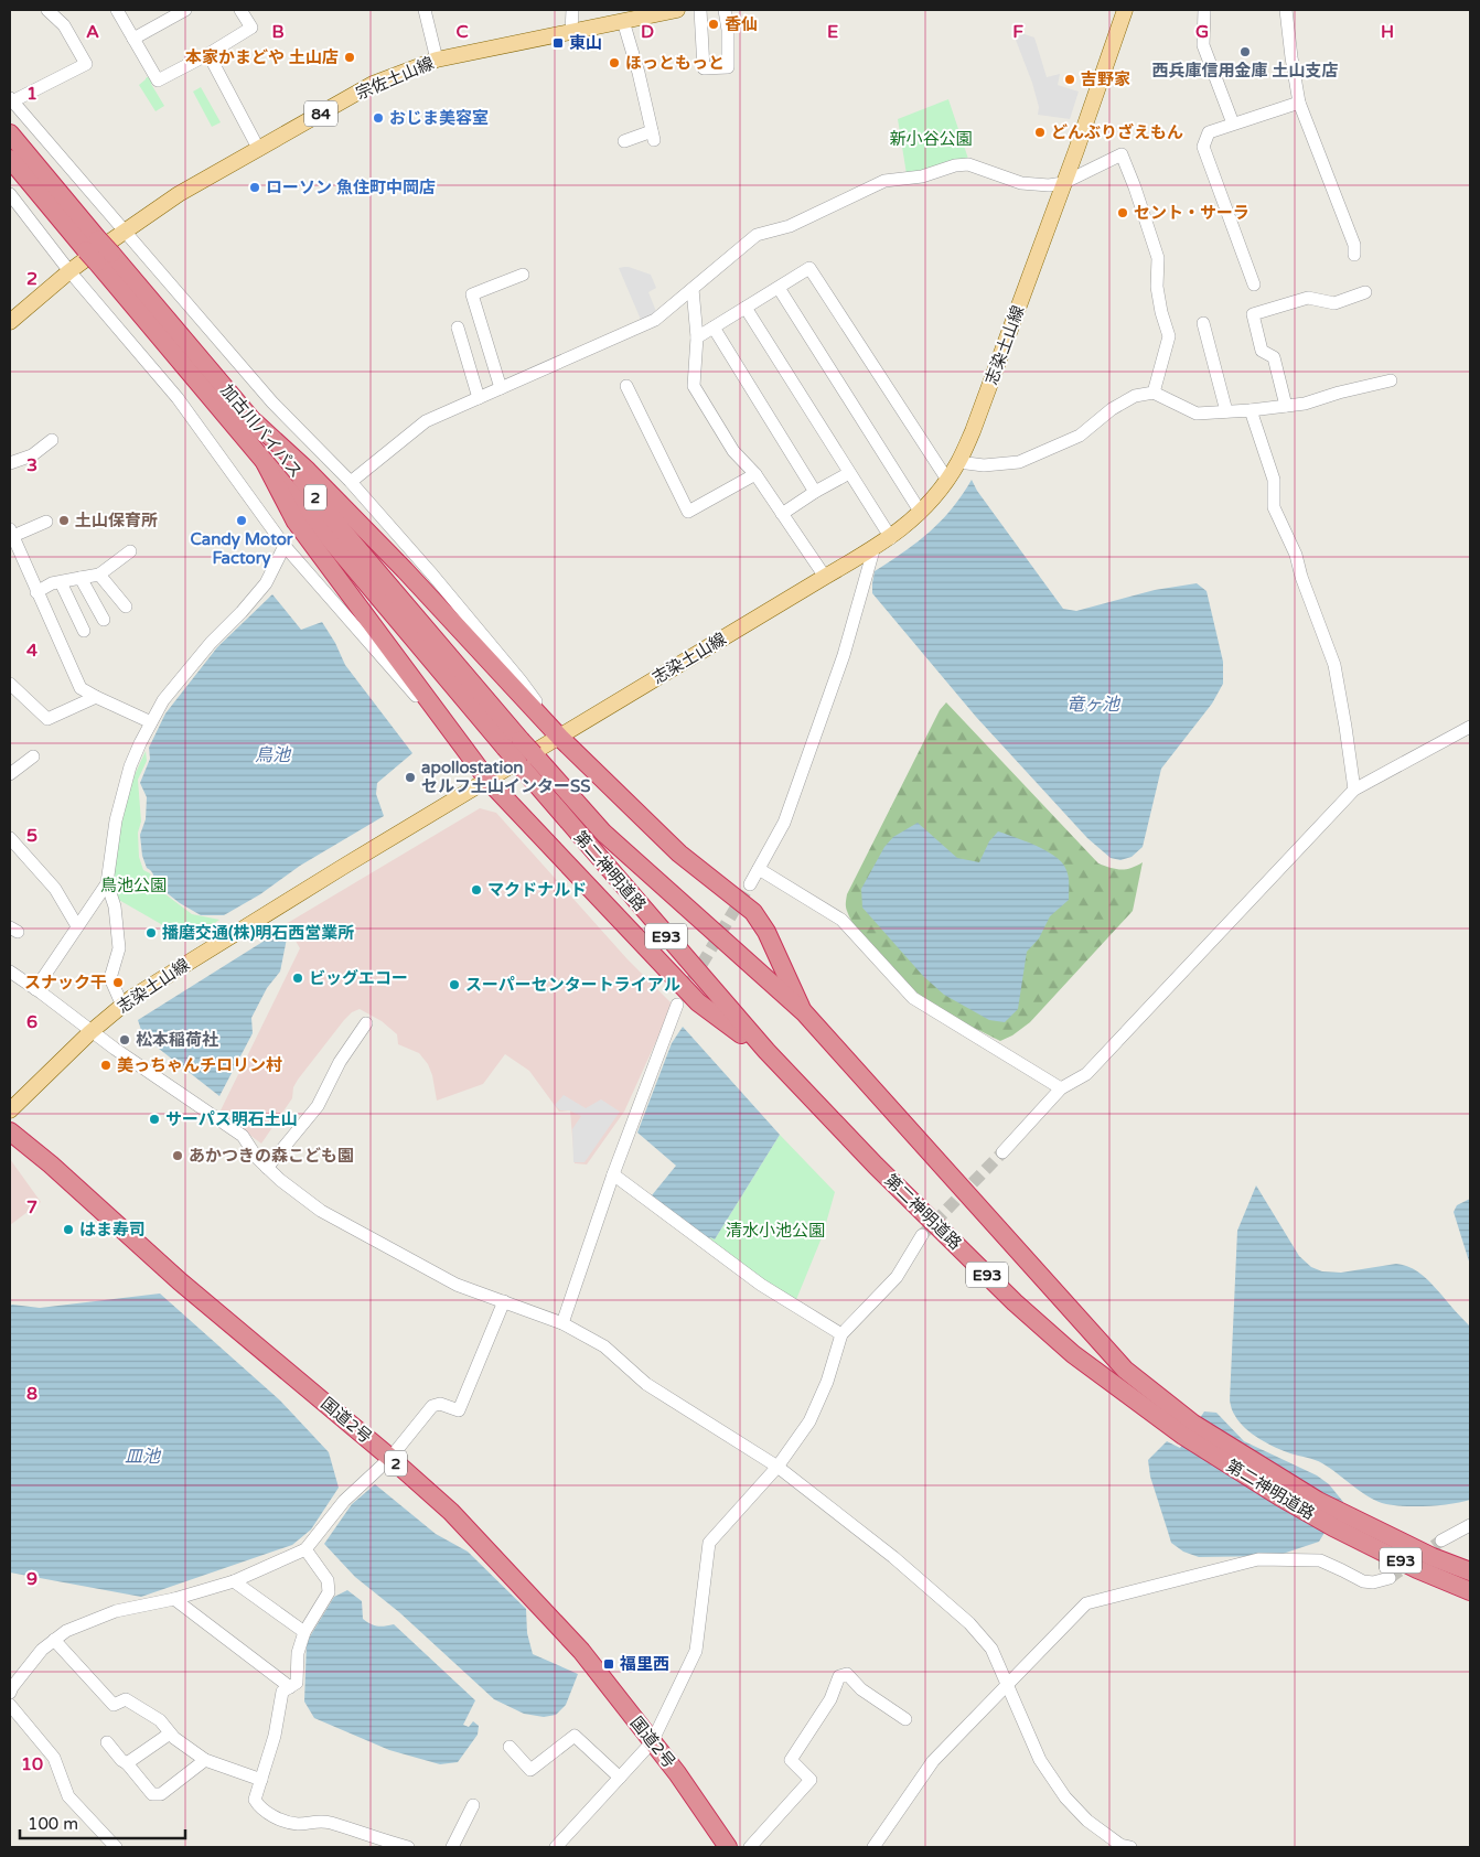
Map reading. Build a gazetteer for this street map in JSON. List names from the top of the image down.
{
  "streets": {
    "highway": [
      "加古川バイパス",
      "2",
      "第二神明道路",
      "E93",
      "国道2号"
    ],
    "main road": ["宗佐土山線", "84", "志染土山線"]
  },
  "crossings": [
    ["加古川バイパス", "第二神明道路"]
  ],
  "water": ["竜ヶ池", "鳥池", "皿池"],
  "parks": ["新小谷公園", "鳥池公園", "清水小池公園"],
  "places": {
    "other": [
      "香仙",
      "西兵庫信用金庫 土山支店",
      "本家かまどや 土山店",
      "ほっともっと",
      "吉野家",
      "おじま美容室",
      "どんぶりざえもん",
      "ローソン 魚住町中岡店",
      "セント・サーラ",
      "土山保育所",
      "Candy Motor Factory",
      "apollostation セルフ土山インターSS",
      "マクドナルド",
      "播磨交通(株)明石西営業所",
      "ビッグエコー",
      "スナック干",
      "スーパーセンタートライアル",
      "松本稲荷社",
      "美っちゃんチロリン村",
      "サーパス明石土山",
      "あかつきの森こども園",
      "はま寿司"
    ],
    "transit": ["東山", "福里西"]
  },
  "scale_bar": "100 m",
  "grid": {
    "columns": [
      "A",
      "B",
      "C",
      "D",
      "E",
      "F",
      "G",
      "H"
    ],
    "rows": [
      "1",
      "2",
      "3",
      "4",
      "5",
      "6",
      "7",
      "8",
      "9",
      "10"
    ]
  }
}
